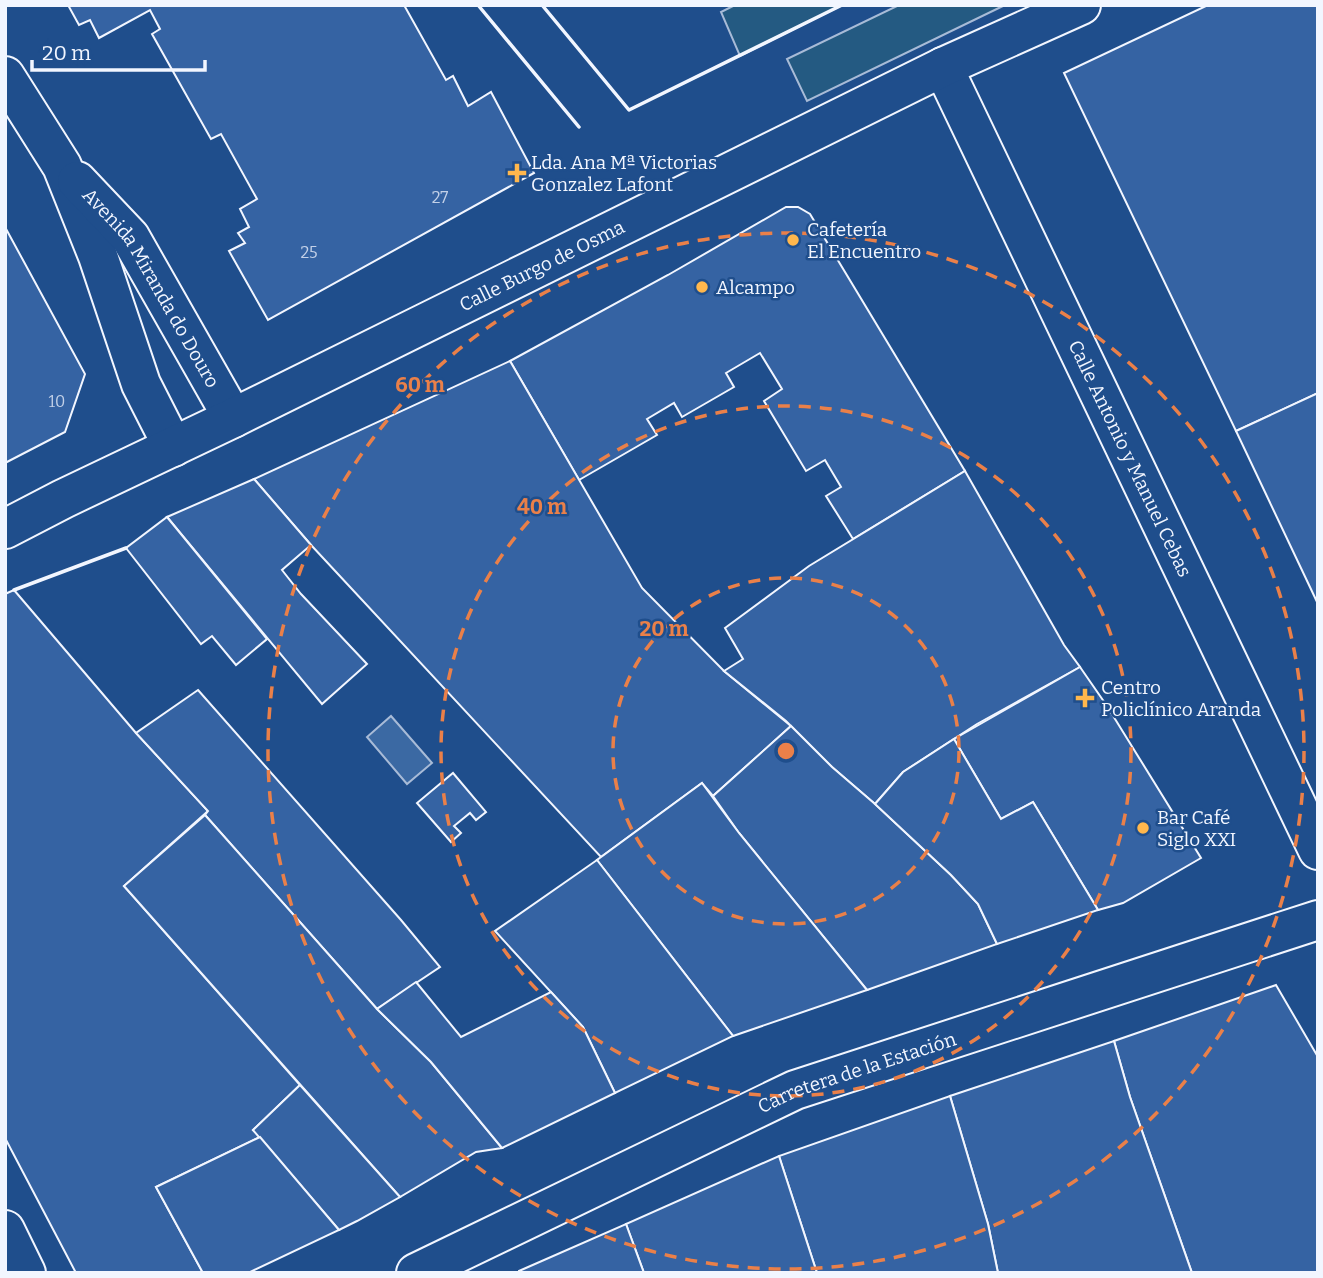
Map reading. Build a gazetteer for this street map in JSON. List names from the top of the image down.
{
  "streets": {
    "street": [
      "Calle Burgo de Osma",
      "Avenida Miranda do Douro",
      "Calle Antonio y Manuel Cebas",
      "Carretera de la Estación"
    ]
  },
  "crossings": [
    ["Calle Burgo de Osma", "Avenida Miranda do Douro"],
    ["Calle Burgo de Osma", "Calle Antonio y Manuel Cebas"]
  ],
  "places": {
    "health": ["Lda. Ana Mª Victorias Gonzalez Lafont", "Centro Policlínico Aranda"],
    "other": ["Cafetería El Encuentro", "Alcampo", "Bar Café Siglo XXI"]
  },
  "house_numbers": ["27", "25", "10"],
  "scale_bar": "20 m",
  "rings": ["60 m", "40 m", "20 m"]
}
